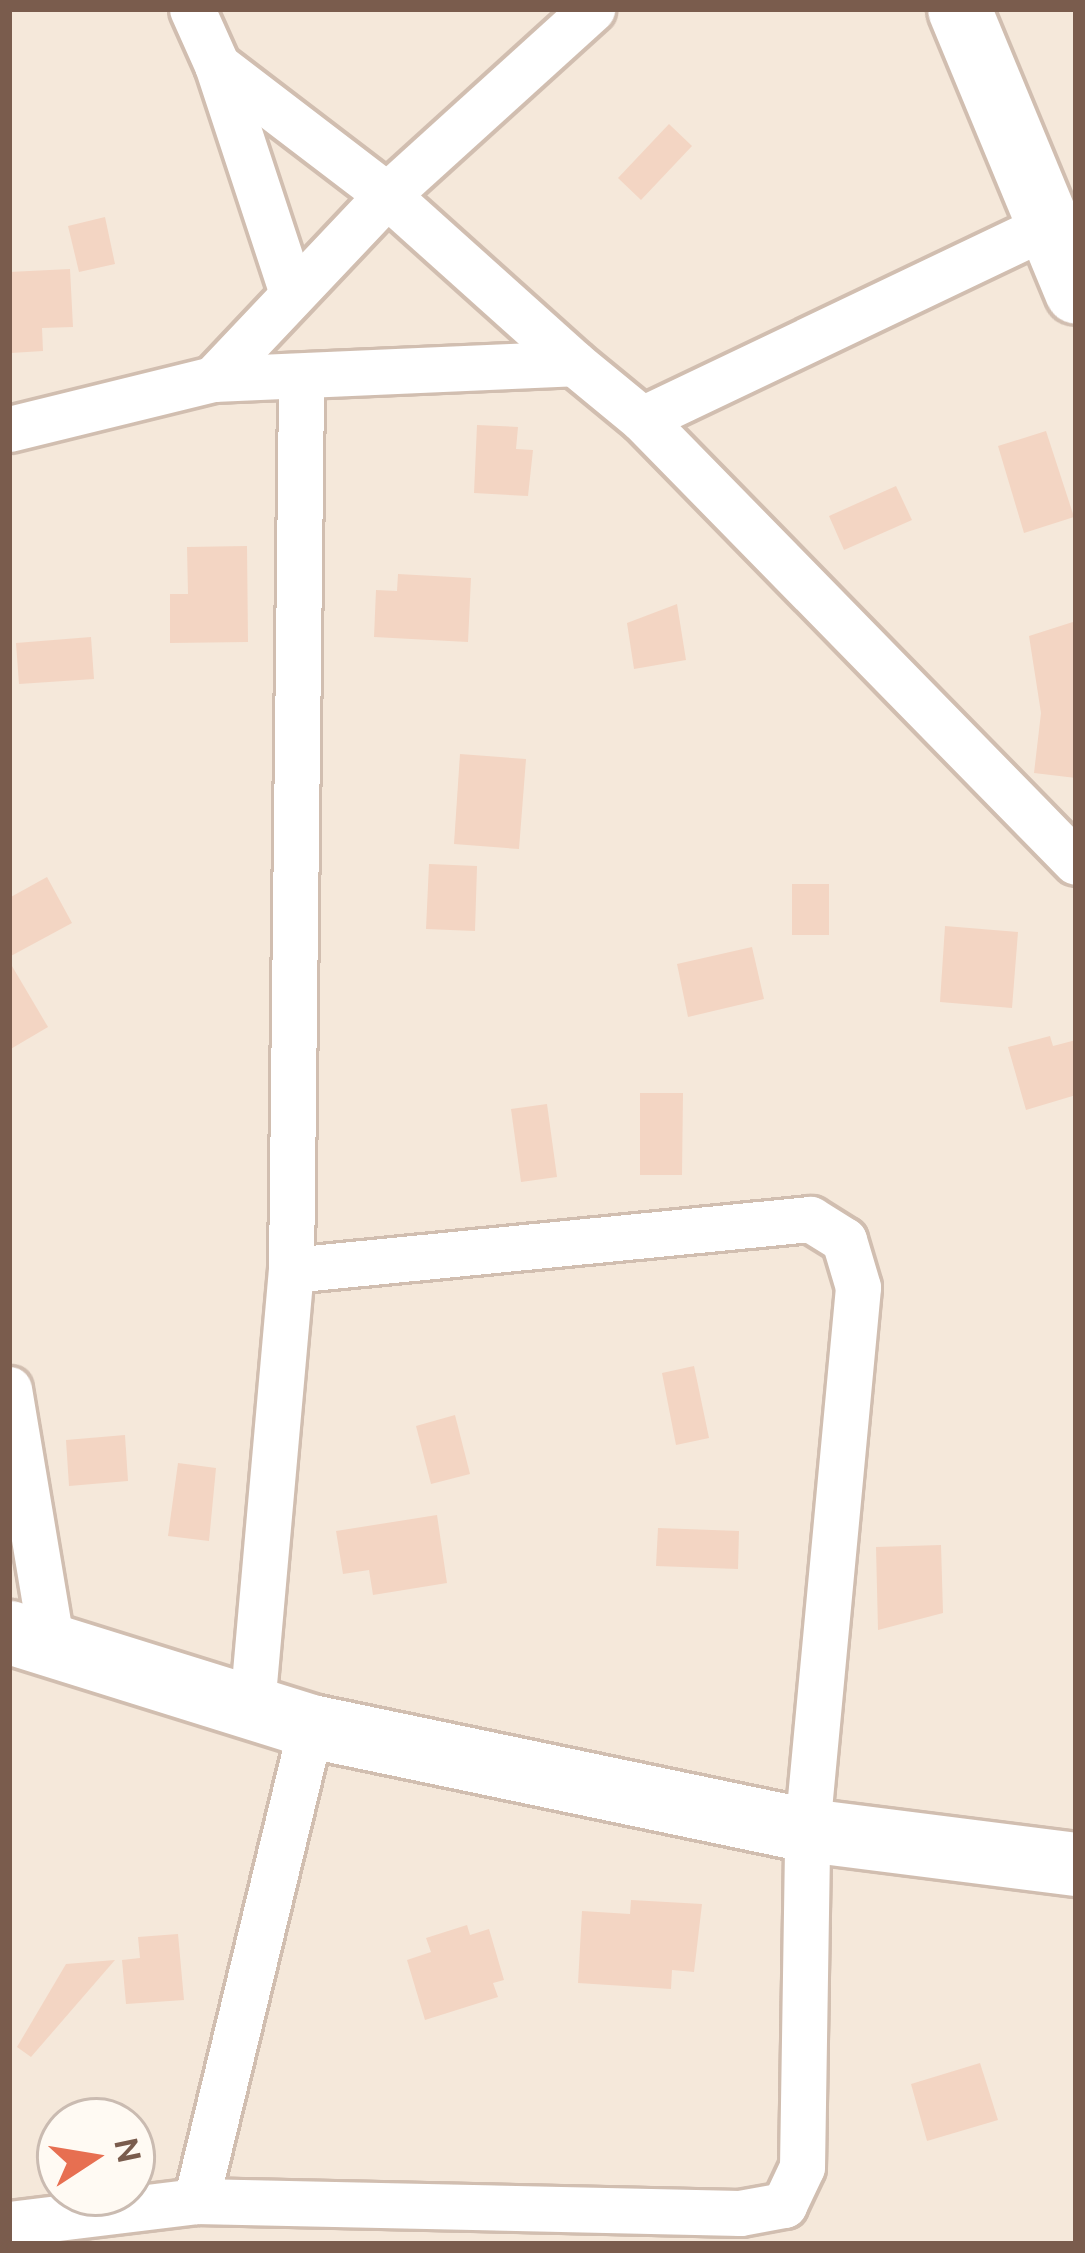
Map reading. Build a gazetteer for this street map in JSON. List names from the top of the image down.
{
  "north": "right"
}
